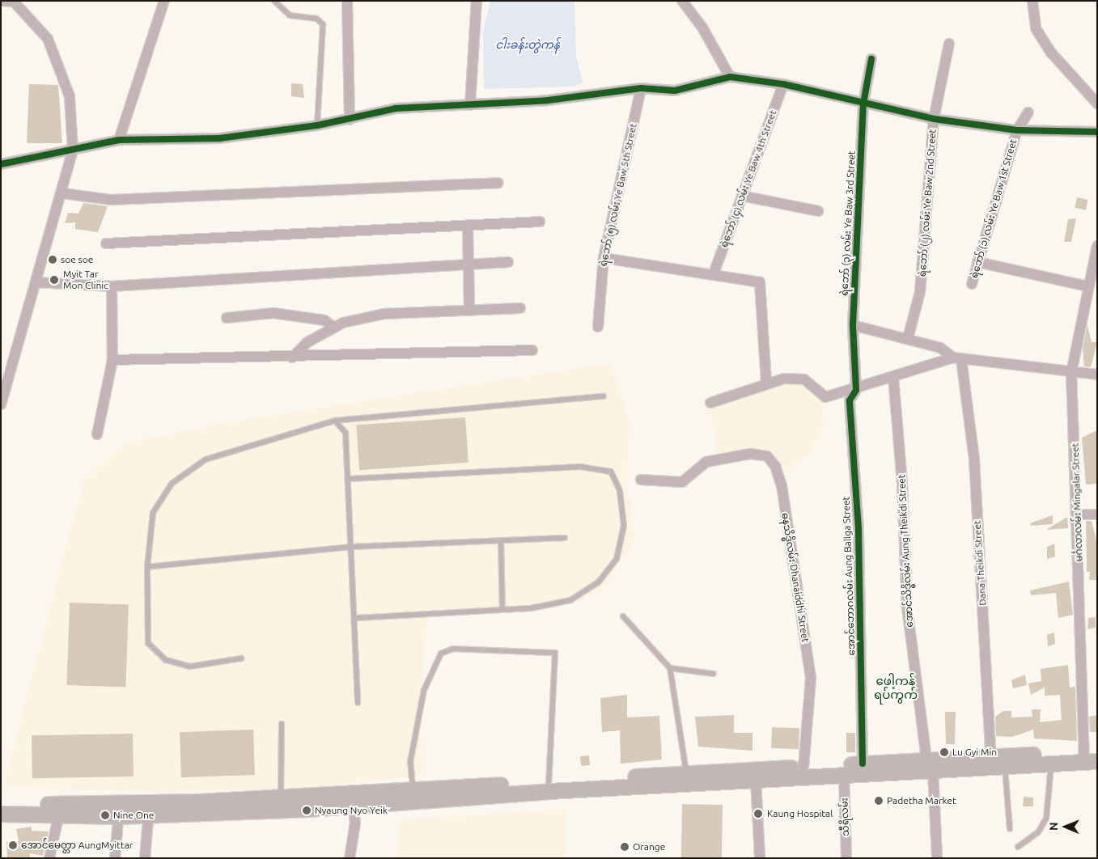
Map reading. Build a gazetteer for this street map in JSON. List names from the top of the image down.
{
  "streets": {
    "street": [
      "ရဲဘော် (၄) လမ်း Ye Baw 4th Street",
      "ရဲဘော် (၅) လမ်း Ye Baw 5th Street",
      "ရဲဘော် (၂) လမ်း Ye Baw 2nd Street",
      "ရဲဘော် (၁) လမ်း Ye Baw 1st Street",
      "ရဲဘော် (၃) လမ်း Ye Baw 3rd Street",
      "မင်္ဂလာလမ်း Mingalar Street",
      "အောင်သိဒ္ဓိလမ်း Aung Theikdi Street",
      "Dana Theikdi Street",
      "အောင်ဘောဂလမ်း Aung Ballga Street",
      "ဓနသိဒ္ဓိလမ်း Dhanaiddhi Street",
      "သီရိလမ်း"
    ]
  },
  "crossings": [
    ["ရဲဘော် (၃) လမ်း Ye Baw 3rd Street", "အောင်ဘောဂလမ်း Aung Ballga Street"]
  ],
  "districts": ["ဖေါ့ကန် ရပ်ကွက်"],
  "water": ["ငါးခန်းတွဲကန်"],
  "places": [
    "soe soe",
    "Myit Tar Mon Clinic",
    "Lu Gyi Min",
    "Padetha Market",
    "Nyaung Nyo Yeik",
    "Kaung Hospital",
    "Nine One",
    "အောင်မေတ္တာ AungMyittar",
    "Orange"
  ],
  "north": "left"
}
